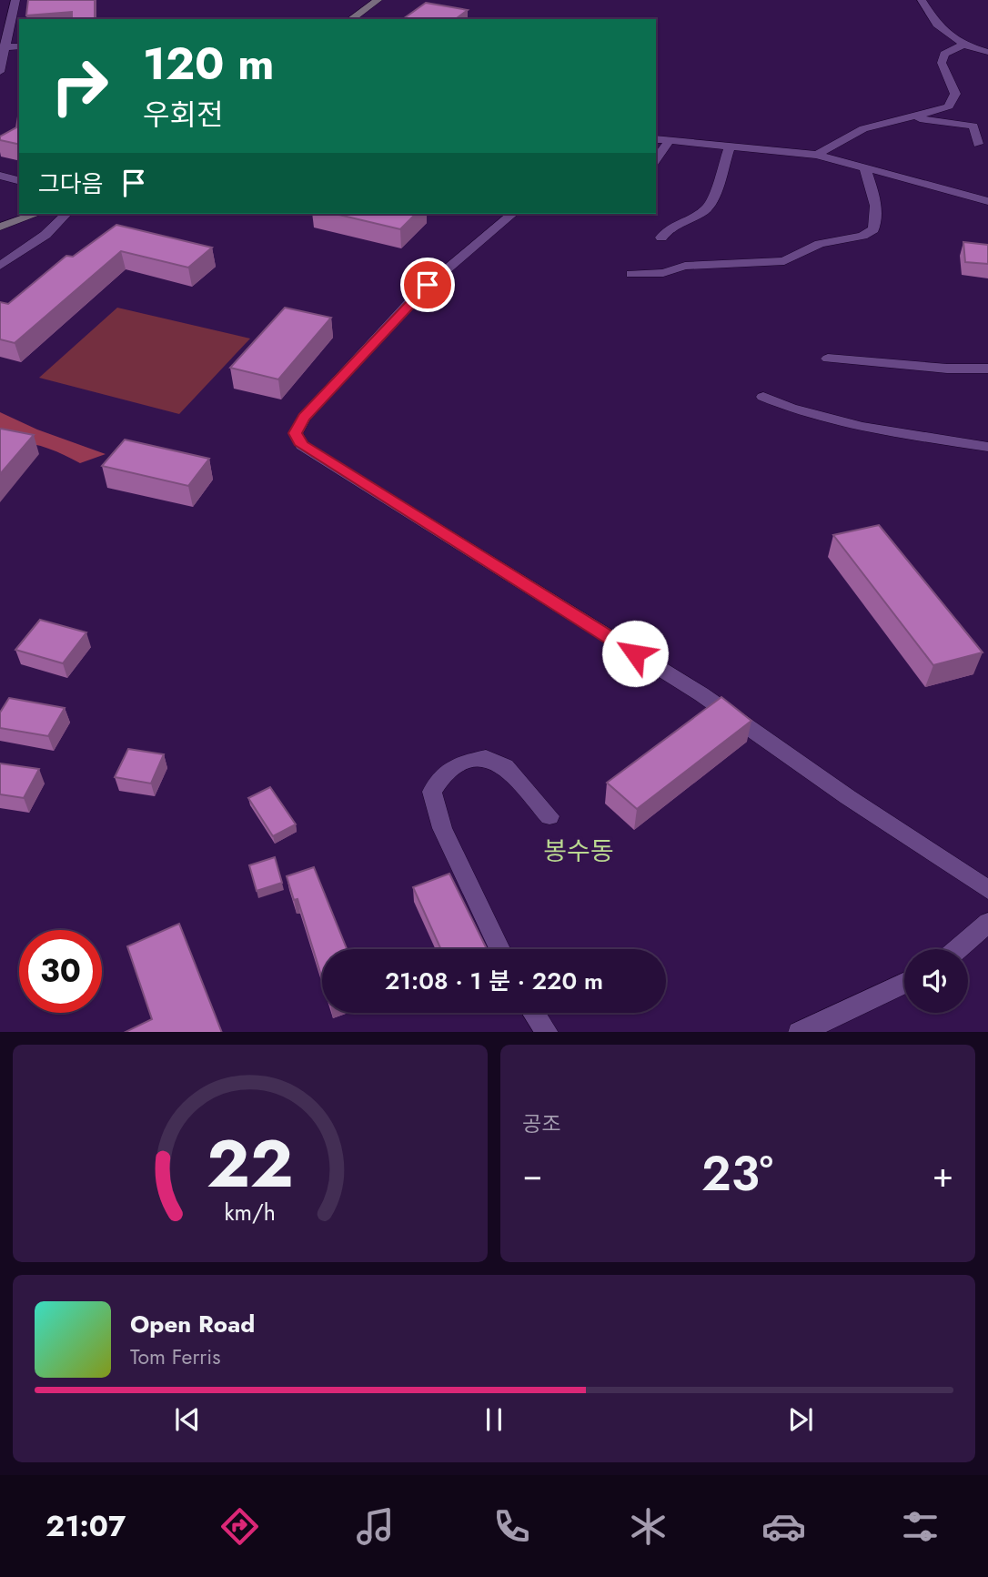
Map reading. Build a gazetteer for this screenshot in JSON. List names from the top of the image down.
{
  "districts": ["봉수동"],
  "page": {
    "turn": ["120 m", "우회전"],
    "then": "그다음",
    "limit": "30",
    "trip": "21:08 · 1 분 · 220 m",
    "tile": "공조",
    "heat": ["−", "23°", "+"],
    "song": ["Open Road", "Tom Ferris"],
    "tabs": "21:07",
    "gauge": ["22", "km/h"]
  }
}
